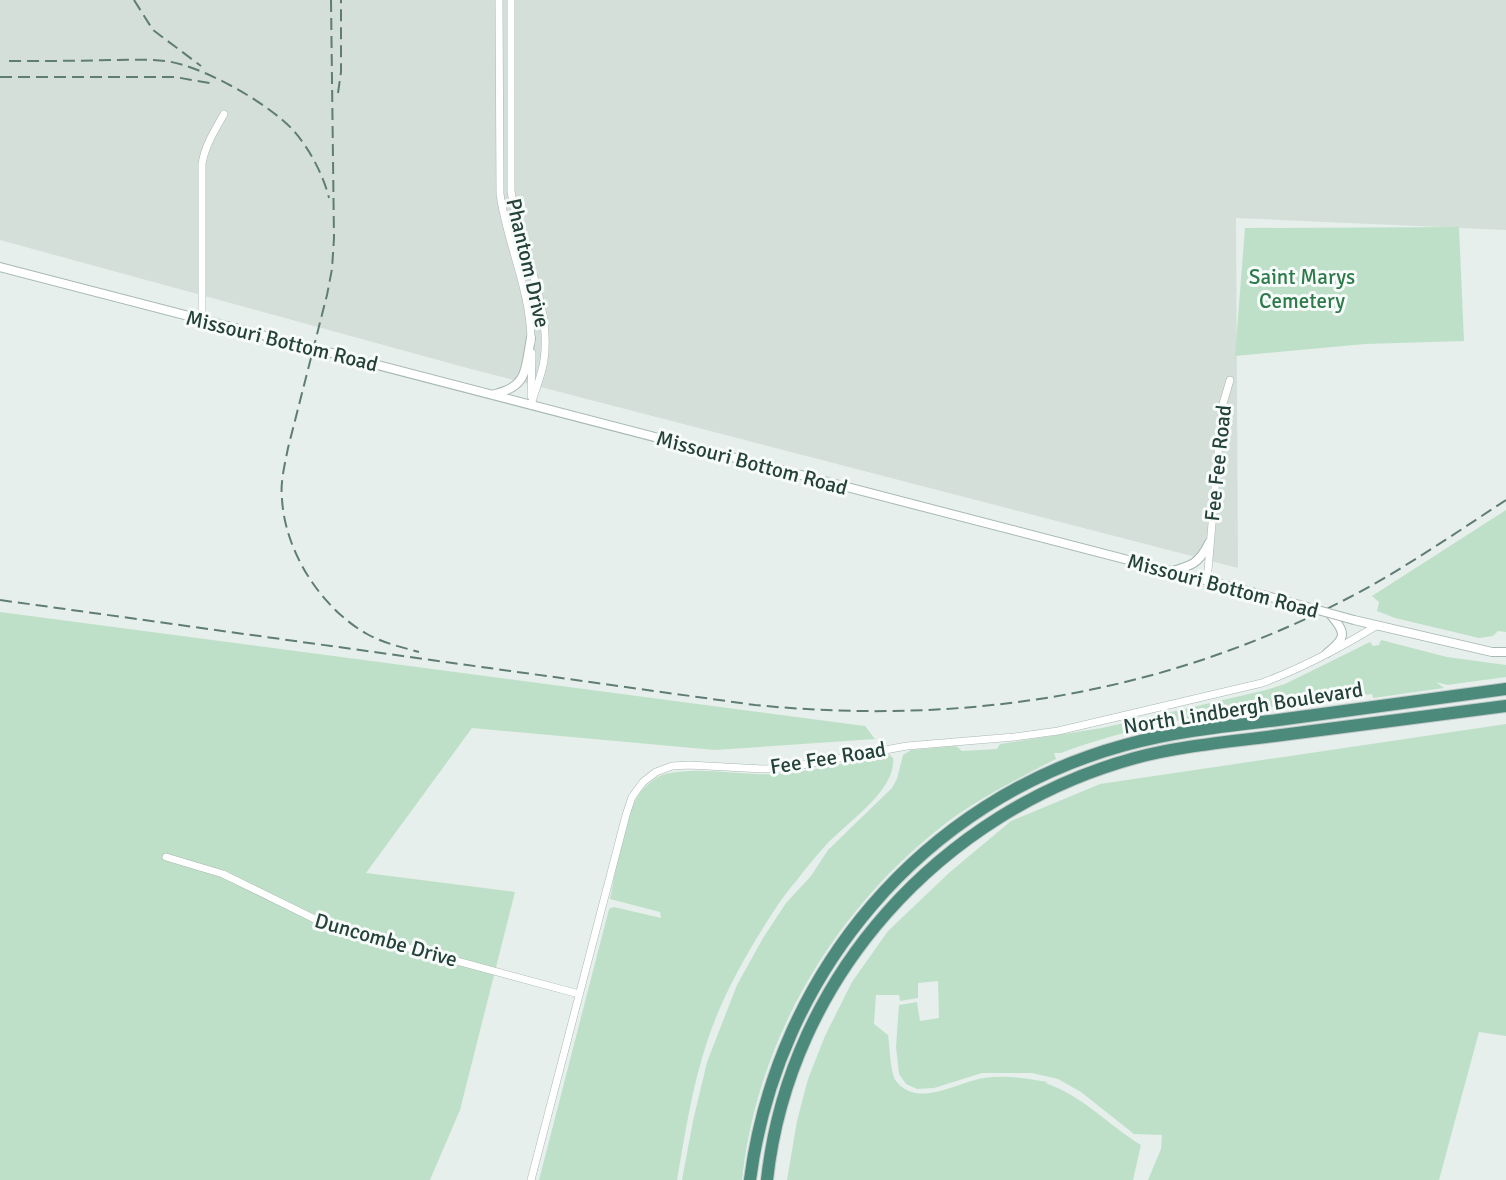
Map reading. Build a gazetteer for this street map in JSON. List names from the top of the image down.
{
  "streets": {
    "highway": ["North Lindbergh Boulevard"],
    "street": [
      "Phantom Drive",
      "Missouri Bottom Road",
      "Fee Fee Road",
      "Duncombe Drive"
    ]
  },
  "crossings": [
    ["Phantom Drive", "Missouri Bottom Road"],
    ["Missouri Bottom Road", "Fee Fee Road"],
    ["Fee Fee Road", "Duncombe Drive"]
  ],
  "parks": ["Saint Marys Cemetery"]
}
